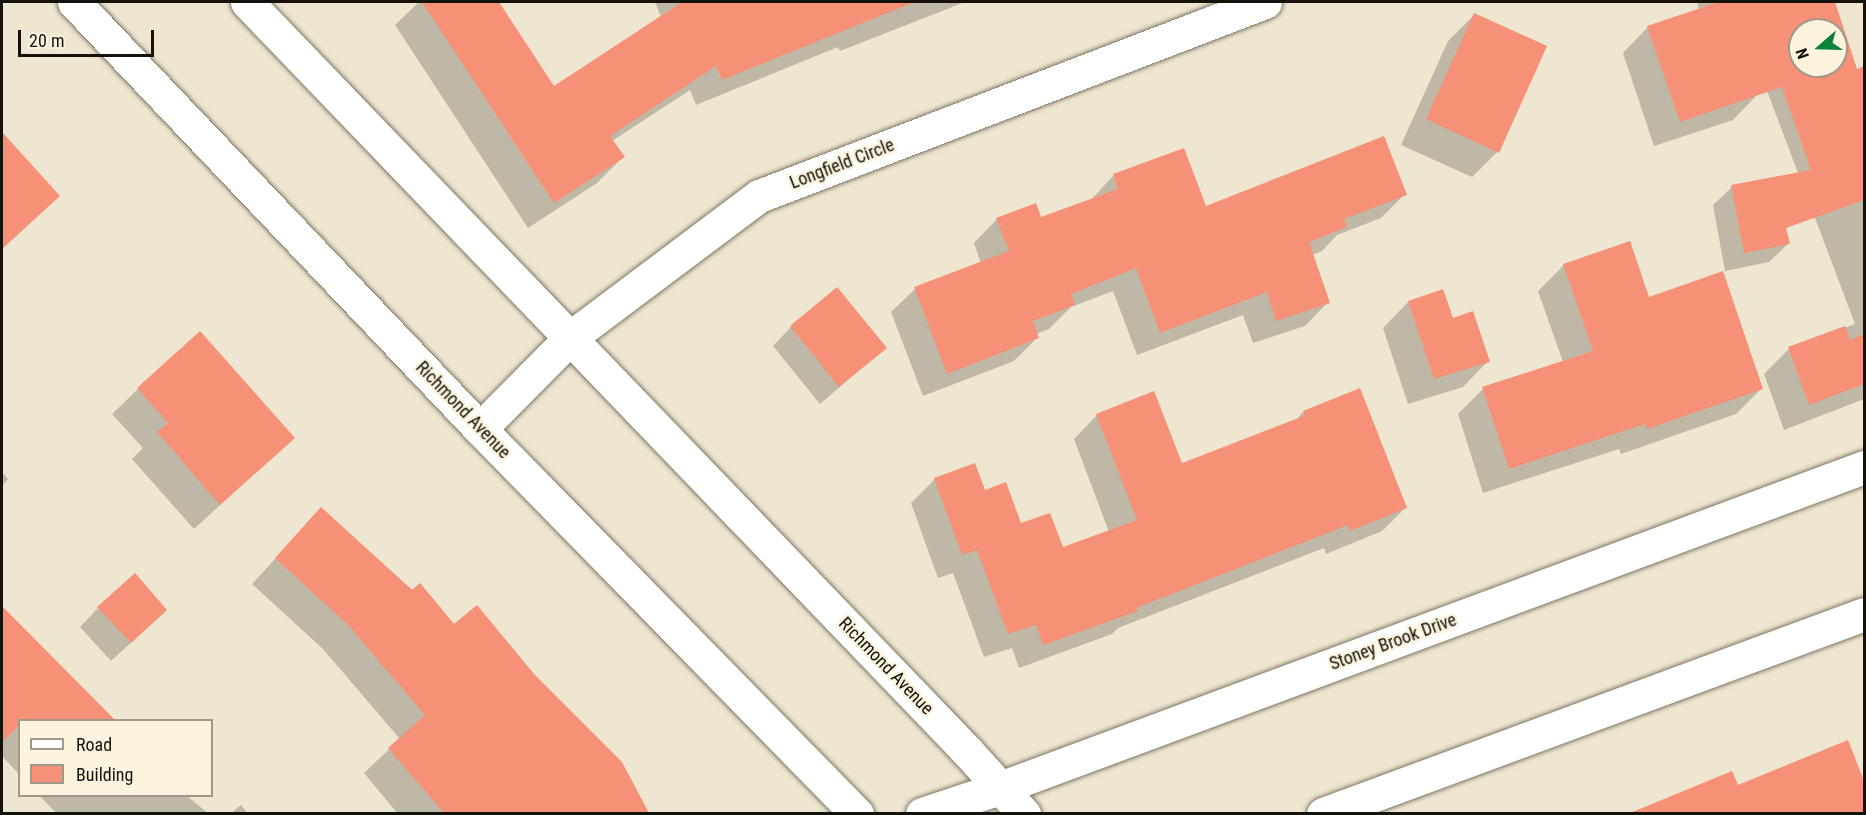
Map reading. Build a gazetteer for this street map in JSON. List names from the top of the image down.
{
  "streets": {
    "street": ["Longfield Circle", "Richmond Avenue", "Stoney Brook Drive"]
  },
  "crossings": [
    ["Longfield Circle", "Richmond Avenue"],
    ["Richmond Avenue", "Stoney Brook Drive"]
  ],
  "legend": ["Road", "Building"],
  "scale_bar": "20 m",
  "north": "left"
}
